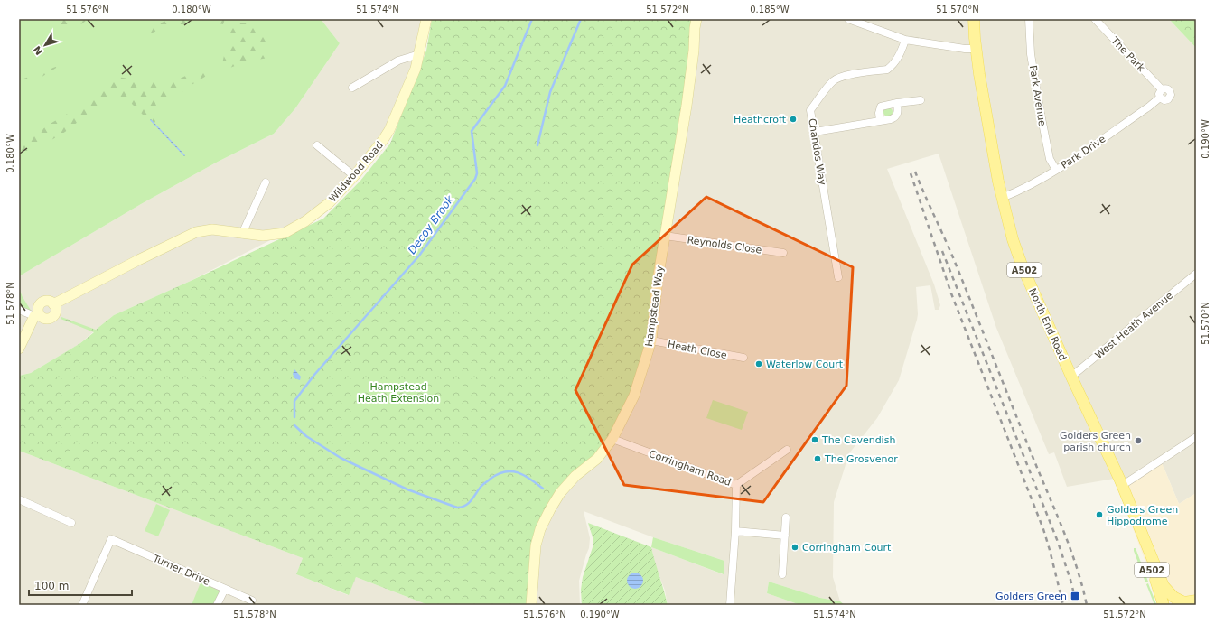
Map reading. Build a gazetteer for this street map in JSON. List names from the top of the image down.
{
  "streets": {
    "main road": ["A502", "North End Road"],
    "street": [
      "The Park",
      "Park Avenue",
      "Chandos Way",
      "Park Drive",
      "Wildwood Road",
      "Reynolds Close",
      "Hampstead Way",
      "West Heath Avenue",
      "Heath Close",
      "Corringham Road",
      "Turner Drive"
    ]
  },
  "crossings": [
    ["The Park", "Park Drive"],
    ["Park Avenue", "Park Drive"],
    ["Park Drive", "North End Road"],
    ["Reynolds Close", "Hampstead Way"],
    ["Hampstead Way", "Heath Close"],
    ["Hampstead Way", "Corringham Road"],
    ["North End Road", "West Heath Avenue"]
  ],
  "water": ["Decoy Brook"],
  "parks": ["Hampstead Heath Extension"],
  "places": {
    "other": [
      "Heathcroft",
      "Waterlow Court",
      "The Cavendish",
      "Golders Green parish church",
      "The Grosvenor",
      "Golders Green Hippodrome",
      "Corringham Court"
    ],
    "transit": ["Golders Green"]
  },
  "scale_bar": "100 m",
  "north": "bottom left",
  "coordinates": [
    "51.576°N",
    "0.180°W",
    "51.574°N",
    "51.572°N",
    "0.185°W",
    "51.570°N",
    "0.190°W",
    "51.578°N"
  ]
}
